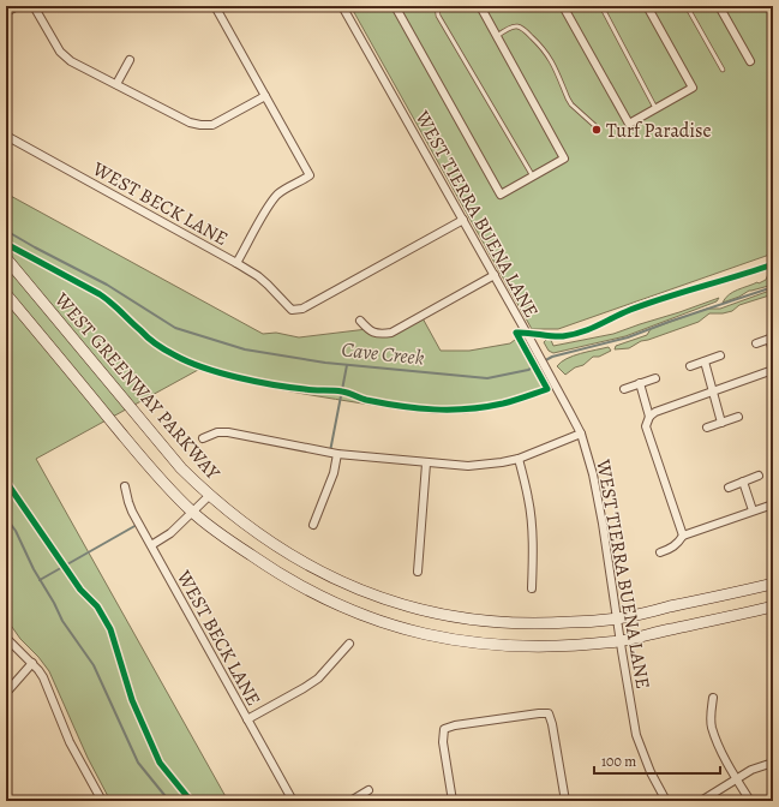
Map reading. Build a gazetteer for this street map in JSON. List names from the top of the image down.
{
  "streets": {
    "main road": ["WEST GREENWAY PARKWAY"],
    "street": ["WEST BECK LANE", "WEST TIERRA BUENA LANE"]
  },
  "crossings": [
    ["WEST BECK LANE", "WEST TIERRA BUENA LANE"],
    ["WEST TIERRA BUENA LANE", "WEST GREENWAY PARKWAY"]
  ],
  "water": ["Cave Creek"],
  "places": ["Turf Paradise"],
  "scale_bar": "100 m"
}
